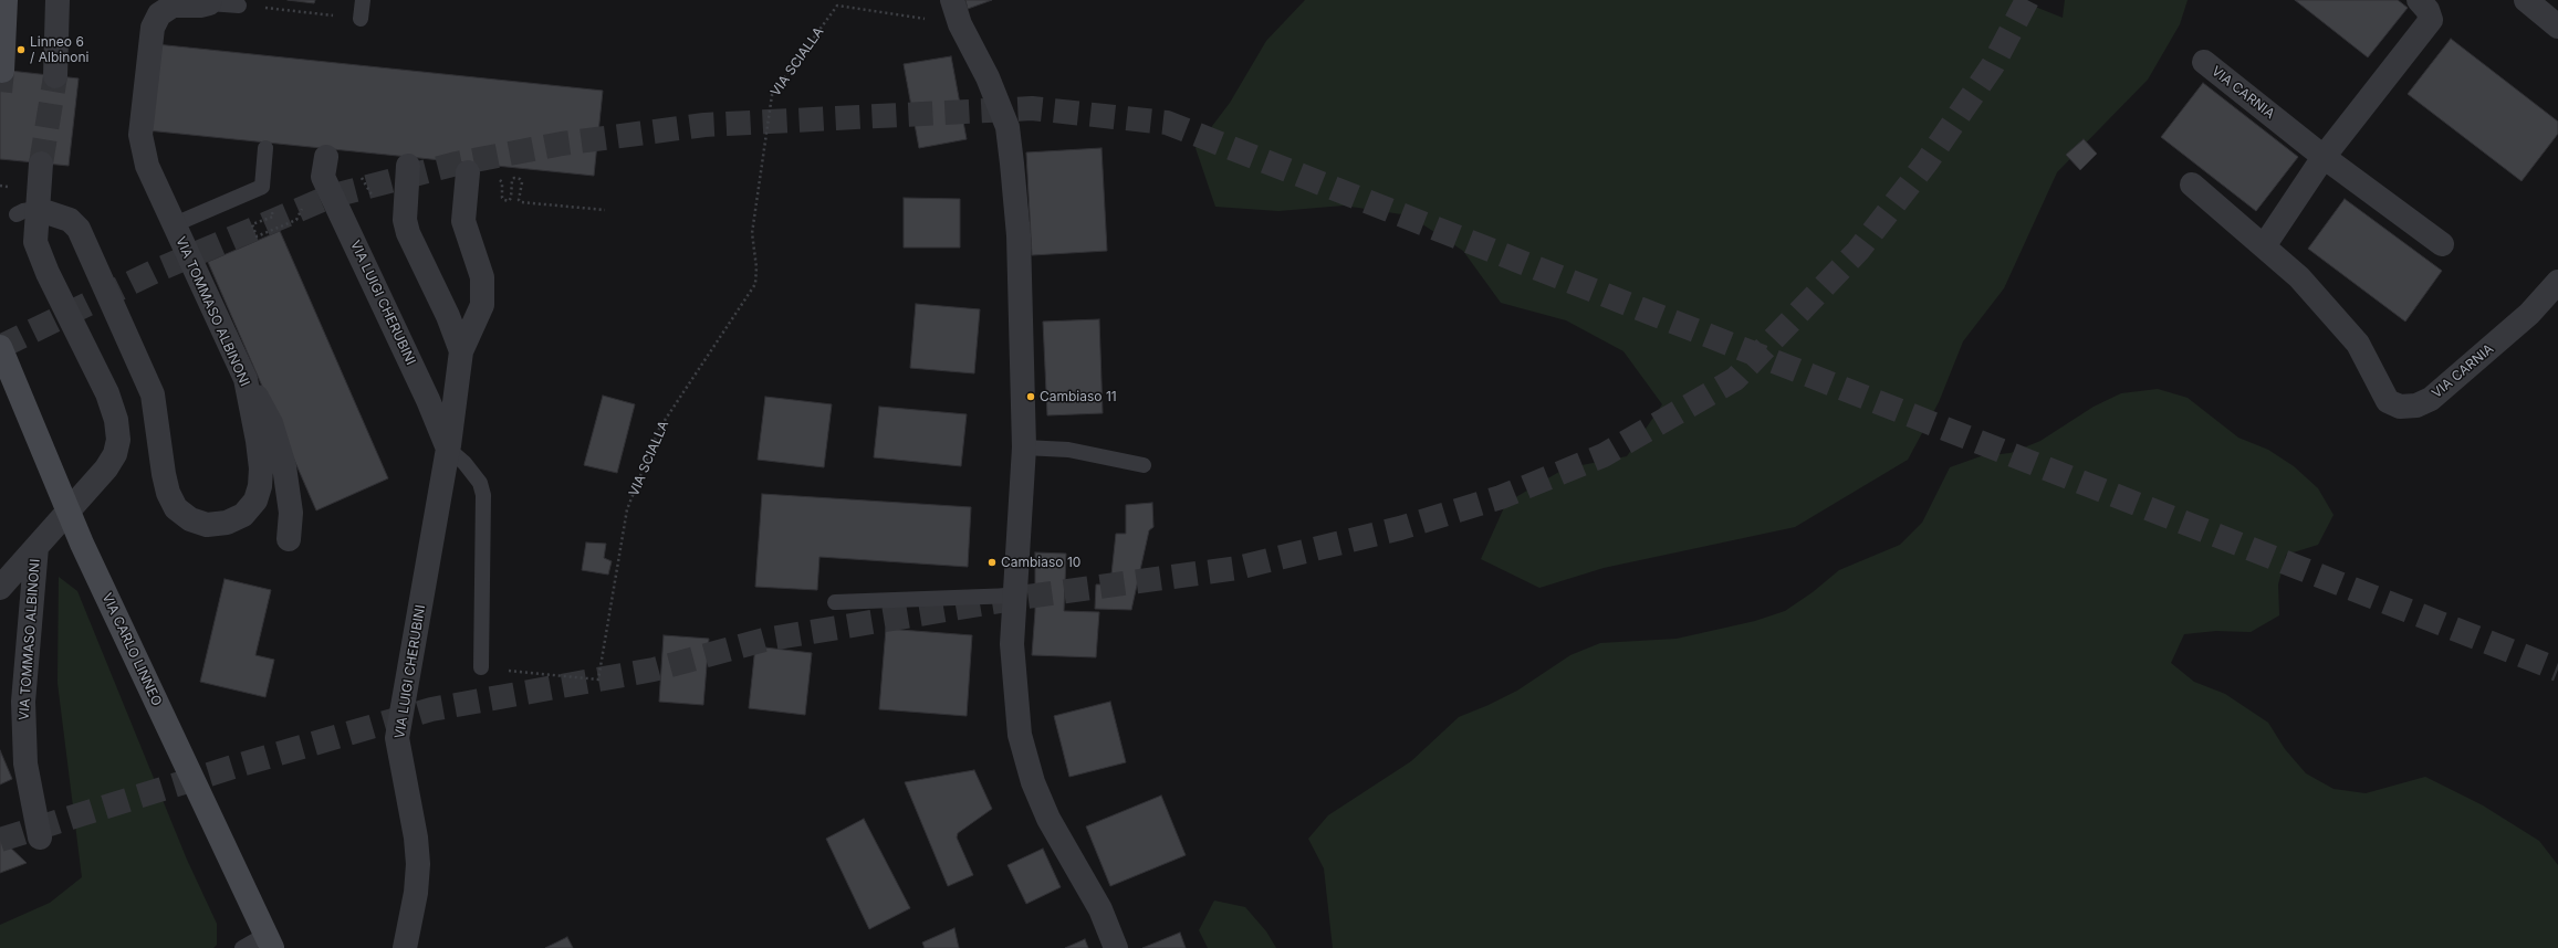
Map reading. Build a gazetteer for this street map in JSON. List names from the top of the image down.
{
  "streets": {
    "street": [
      "VIA CARNIA",
      "VIA LUIGI CHERUBINI",
      "VIA TOMMASO ALBINONI",
      "VIA CARLO LINNEO"
    ],
    "path": ["VIA SCIALLA"]
  },
  "places": ["Linneo 6 / Albinoni", "Cambiaso 11", "Cambiaso 10"]
}
